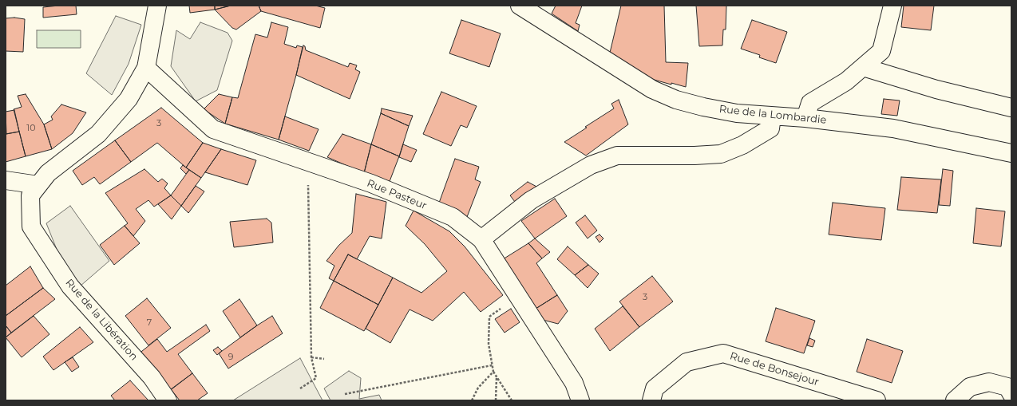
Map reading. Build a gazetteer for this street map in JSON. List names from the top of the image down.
{
  "streets": {
    "street": [
      "Rue de la Lombardie",
      "Rue Pasteur",
      "Rue de la Libération",
      "Rue de Bonsejour"
    ]
  },
  "crossings": [
    ["Rue Pasteur", "Rue de la Libération"]
  ],
  "house_numbers": [
    "3",
    "10",
    "3",
    "7",
    "9"
  ]
}
